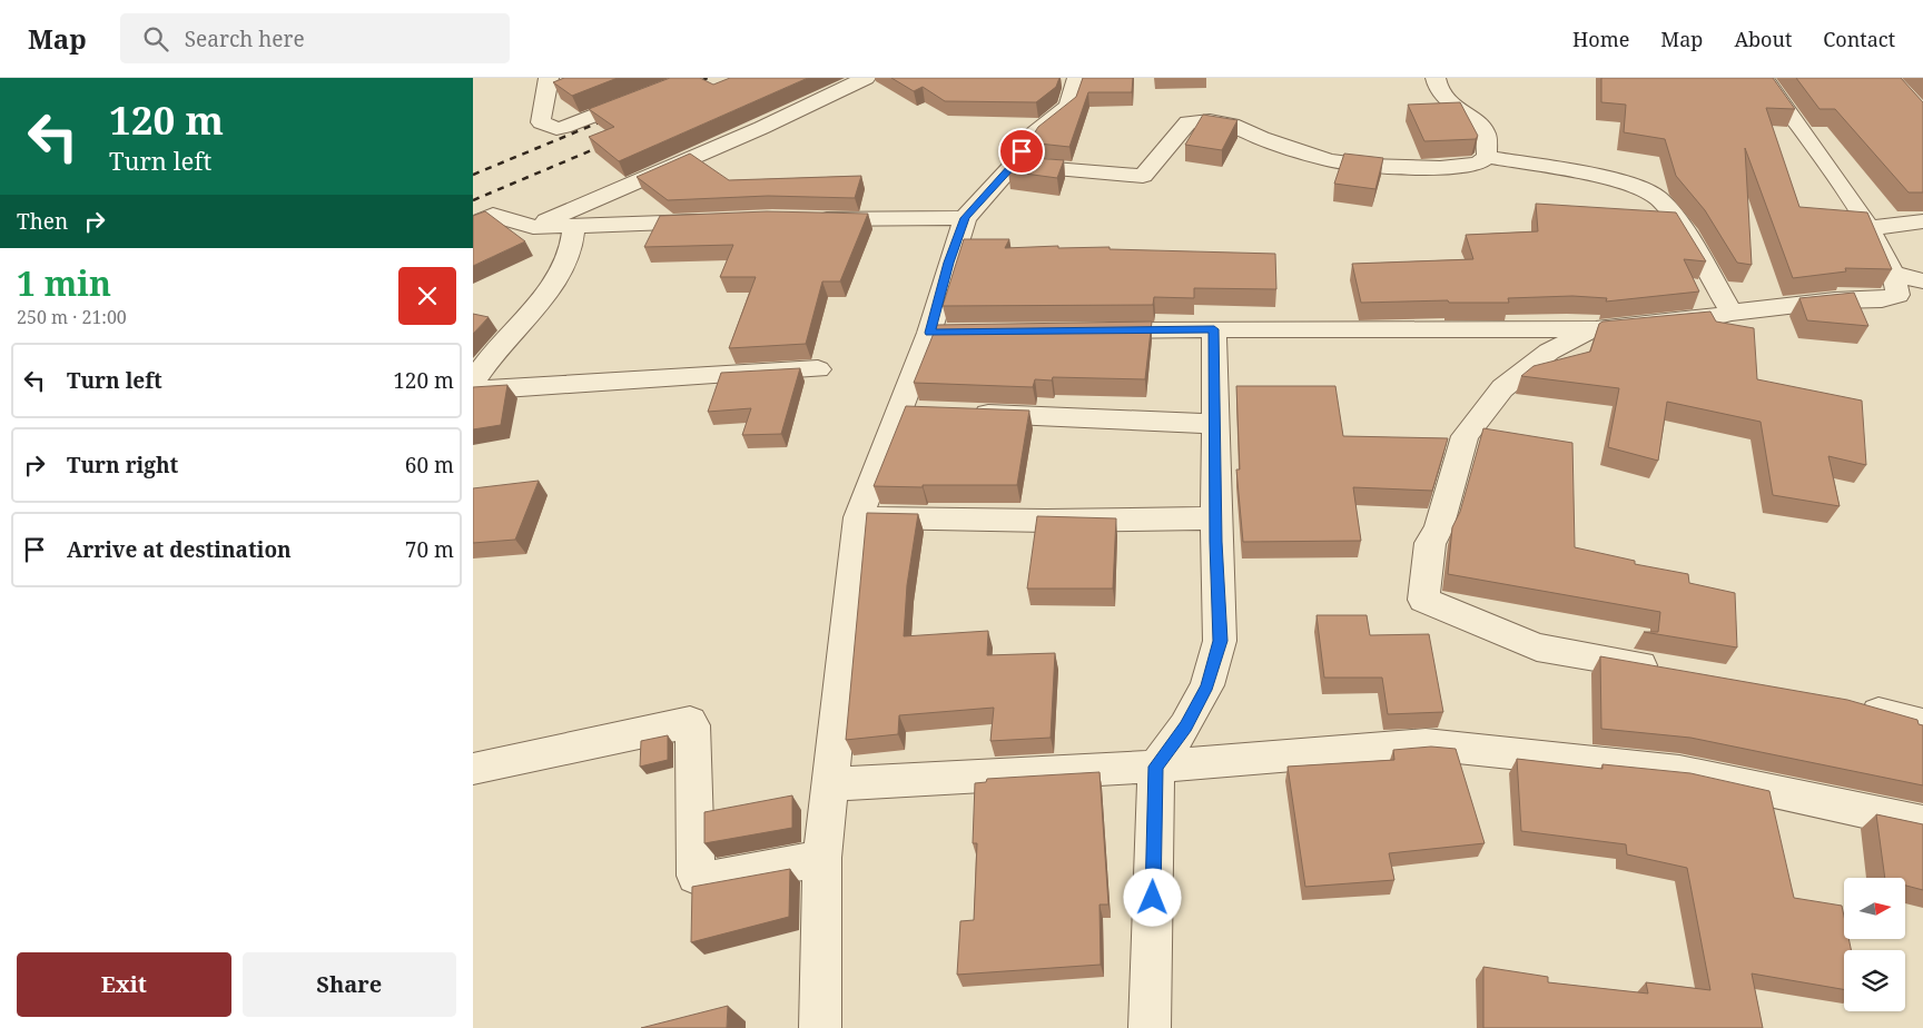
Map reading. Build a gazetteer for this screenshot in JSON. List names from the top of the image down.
{
  "north": "right",
  "page": {
    "header": "Map",
    "search": "Search here",
    "nav": [
      "Home",
      "Map",
      "About",
      "Contact"
    ],
    "turn": ["120 m", "Turn left"],
    "then": "Then",
    "heading": ["1 min", "250 m · 21:00"],
    "list": [
      {
        "name": "Turn left",
        "value": "120 m"
      },
      {
        "name": "Turn right",
        "value": "60 m"
      },
      {
        "name": "Arrive at destination",
        "value": "70 m"
      }
    ],
    "buttons": ["Exit", "Share"]
  }
}
